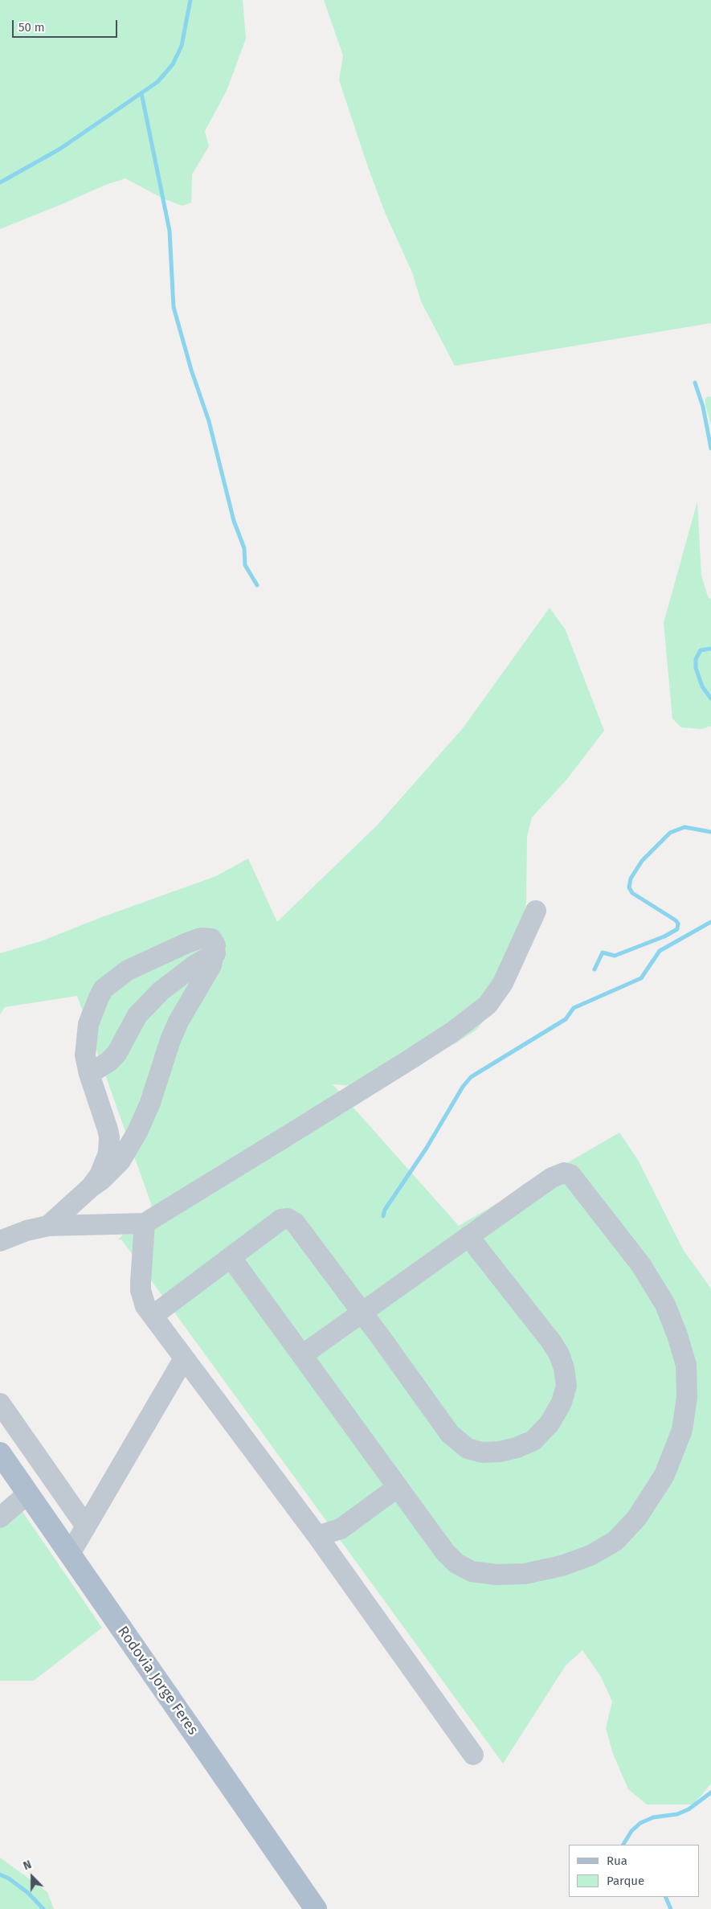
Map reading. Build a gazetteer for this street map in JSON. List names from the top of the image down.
{
  "streets": {
    "main road": ["Rodovia Jorge Feres"]
  },
  "legend": ["Rua", "Parque"],
  "scale_bar": "50 m",
  "north": "top"
}
